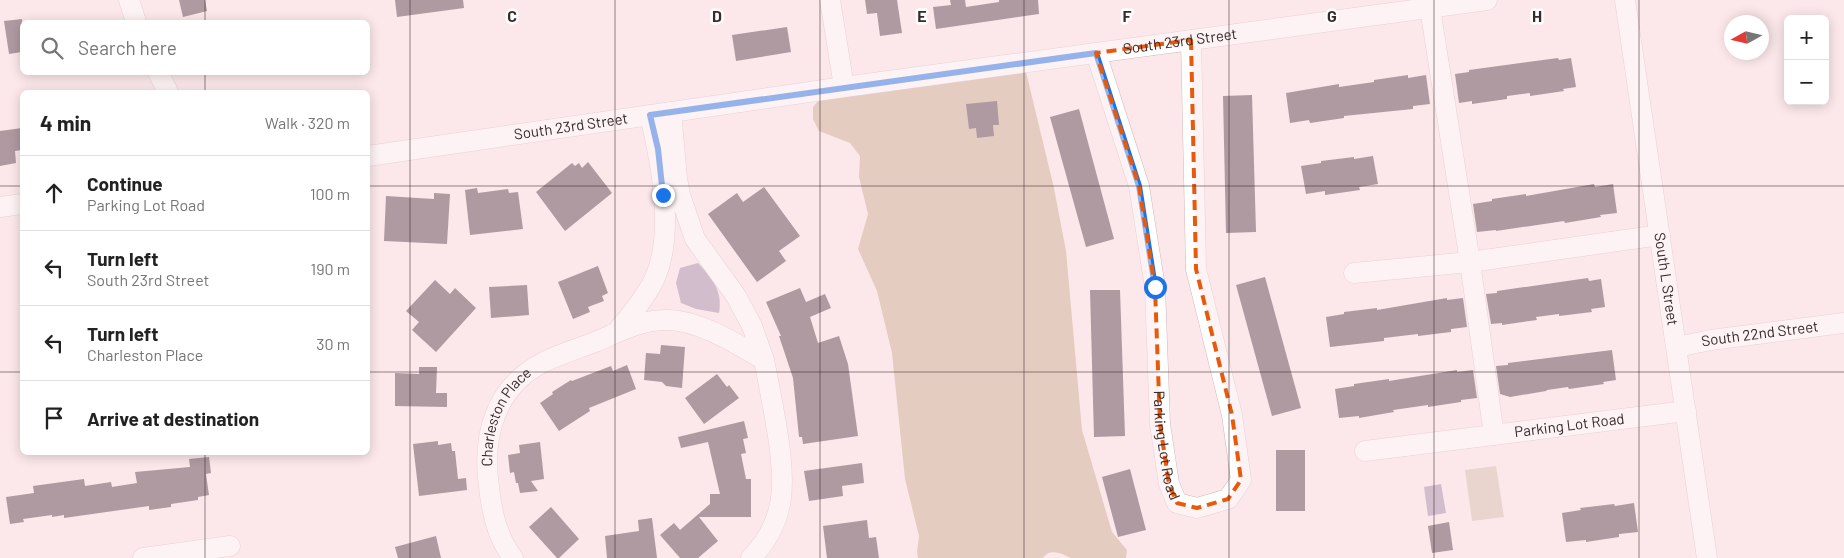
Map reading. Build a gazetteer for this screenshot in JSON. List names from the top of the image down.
{
  "streets": {
    "street": [
      "South 23rd Street",
      "South L Street",
      "South 22nd Street",
      "Charleston Place",
      "Parking Lot Road"
    ]
  },
  "crossings": [
    ["South 23rd Street", "Charleston Place"],
    ["South 23rd Street", "Parking Lot Road"],
    ["South L Street", "South 22nd Street"],
    ["South L Street", "Parking Lot Road"]
  ],
  "north": "left",
  "page": {
    "map_buttons": ["+", "−"],
    "search": "Search here",
    "heading": ["4 min", "Walk · 320 m"],
    "list": [
      ["Continue", "Parking Lot Road", "100 m"],
      ["Turn left", "South 23rd Street", "190 m"],
      ["Turn left", "Charleston Place", "30 m"],
      "Arrive at destination"
    ]
  },
  "grid": {
    "columns": [
      "C",
      "D",
      "E",
      "F",
      "G",
      "H"
    ]
  }
}
